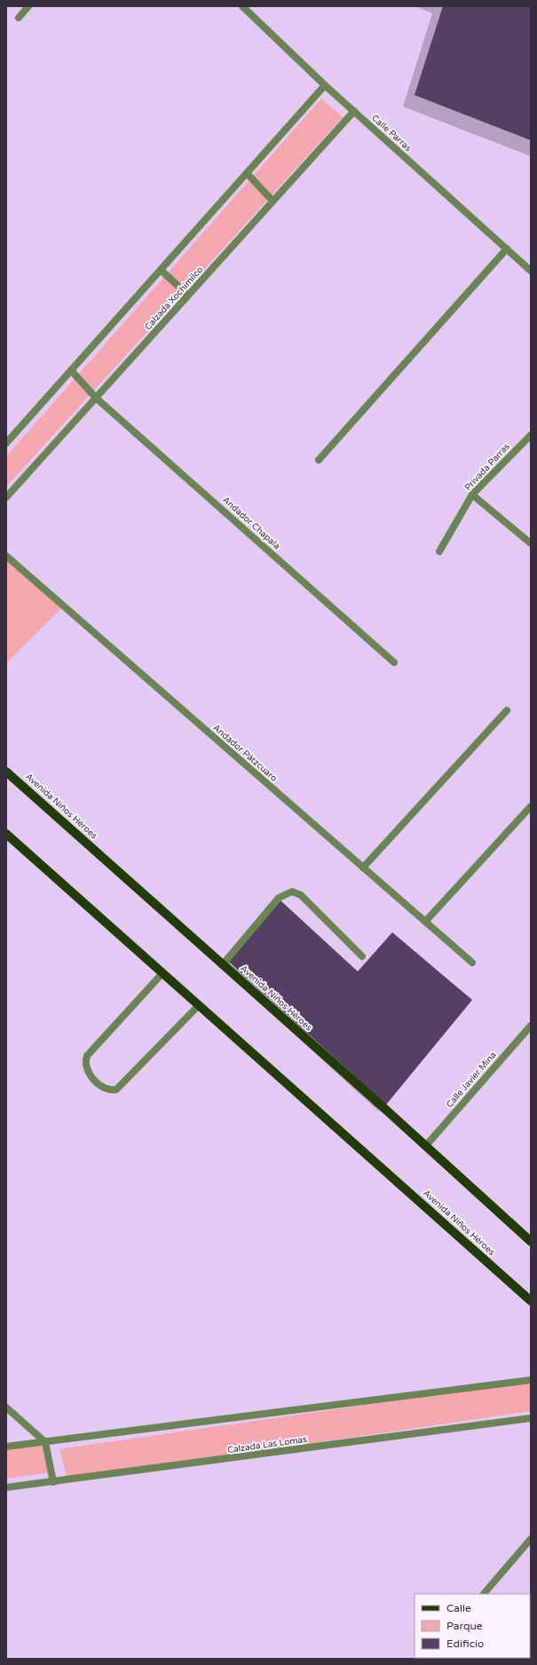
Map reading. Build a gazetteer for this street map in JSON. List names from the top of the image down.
{
  "streets": {
    "main road": ["Avenida Niños Héroes"],
    "street": [
      "Calle Parras",
      "Calzada Xochimilco",
      "Privada Parras",
      "Andador Chapala",
      "Andador Pátzcuaro",
      "Calle Javier Mina",
      "Calzada Las Lomas"
    ]
  },
  "crossings": [
    ["Calle Parras", "Calzada Xochimilco"],
    ["Calzada Xochimilco", "Andador Chapala"],
    ["Avenida Niños Héroes", "Calle Javier Mina"]
  ],
  "legend": ["Calle", "Parque", "Edificio"]
}
